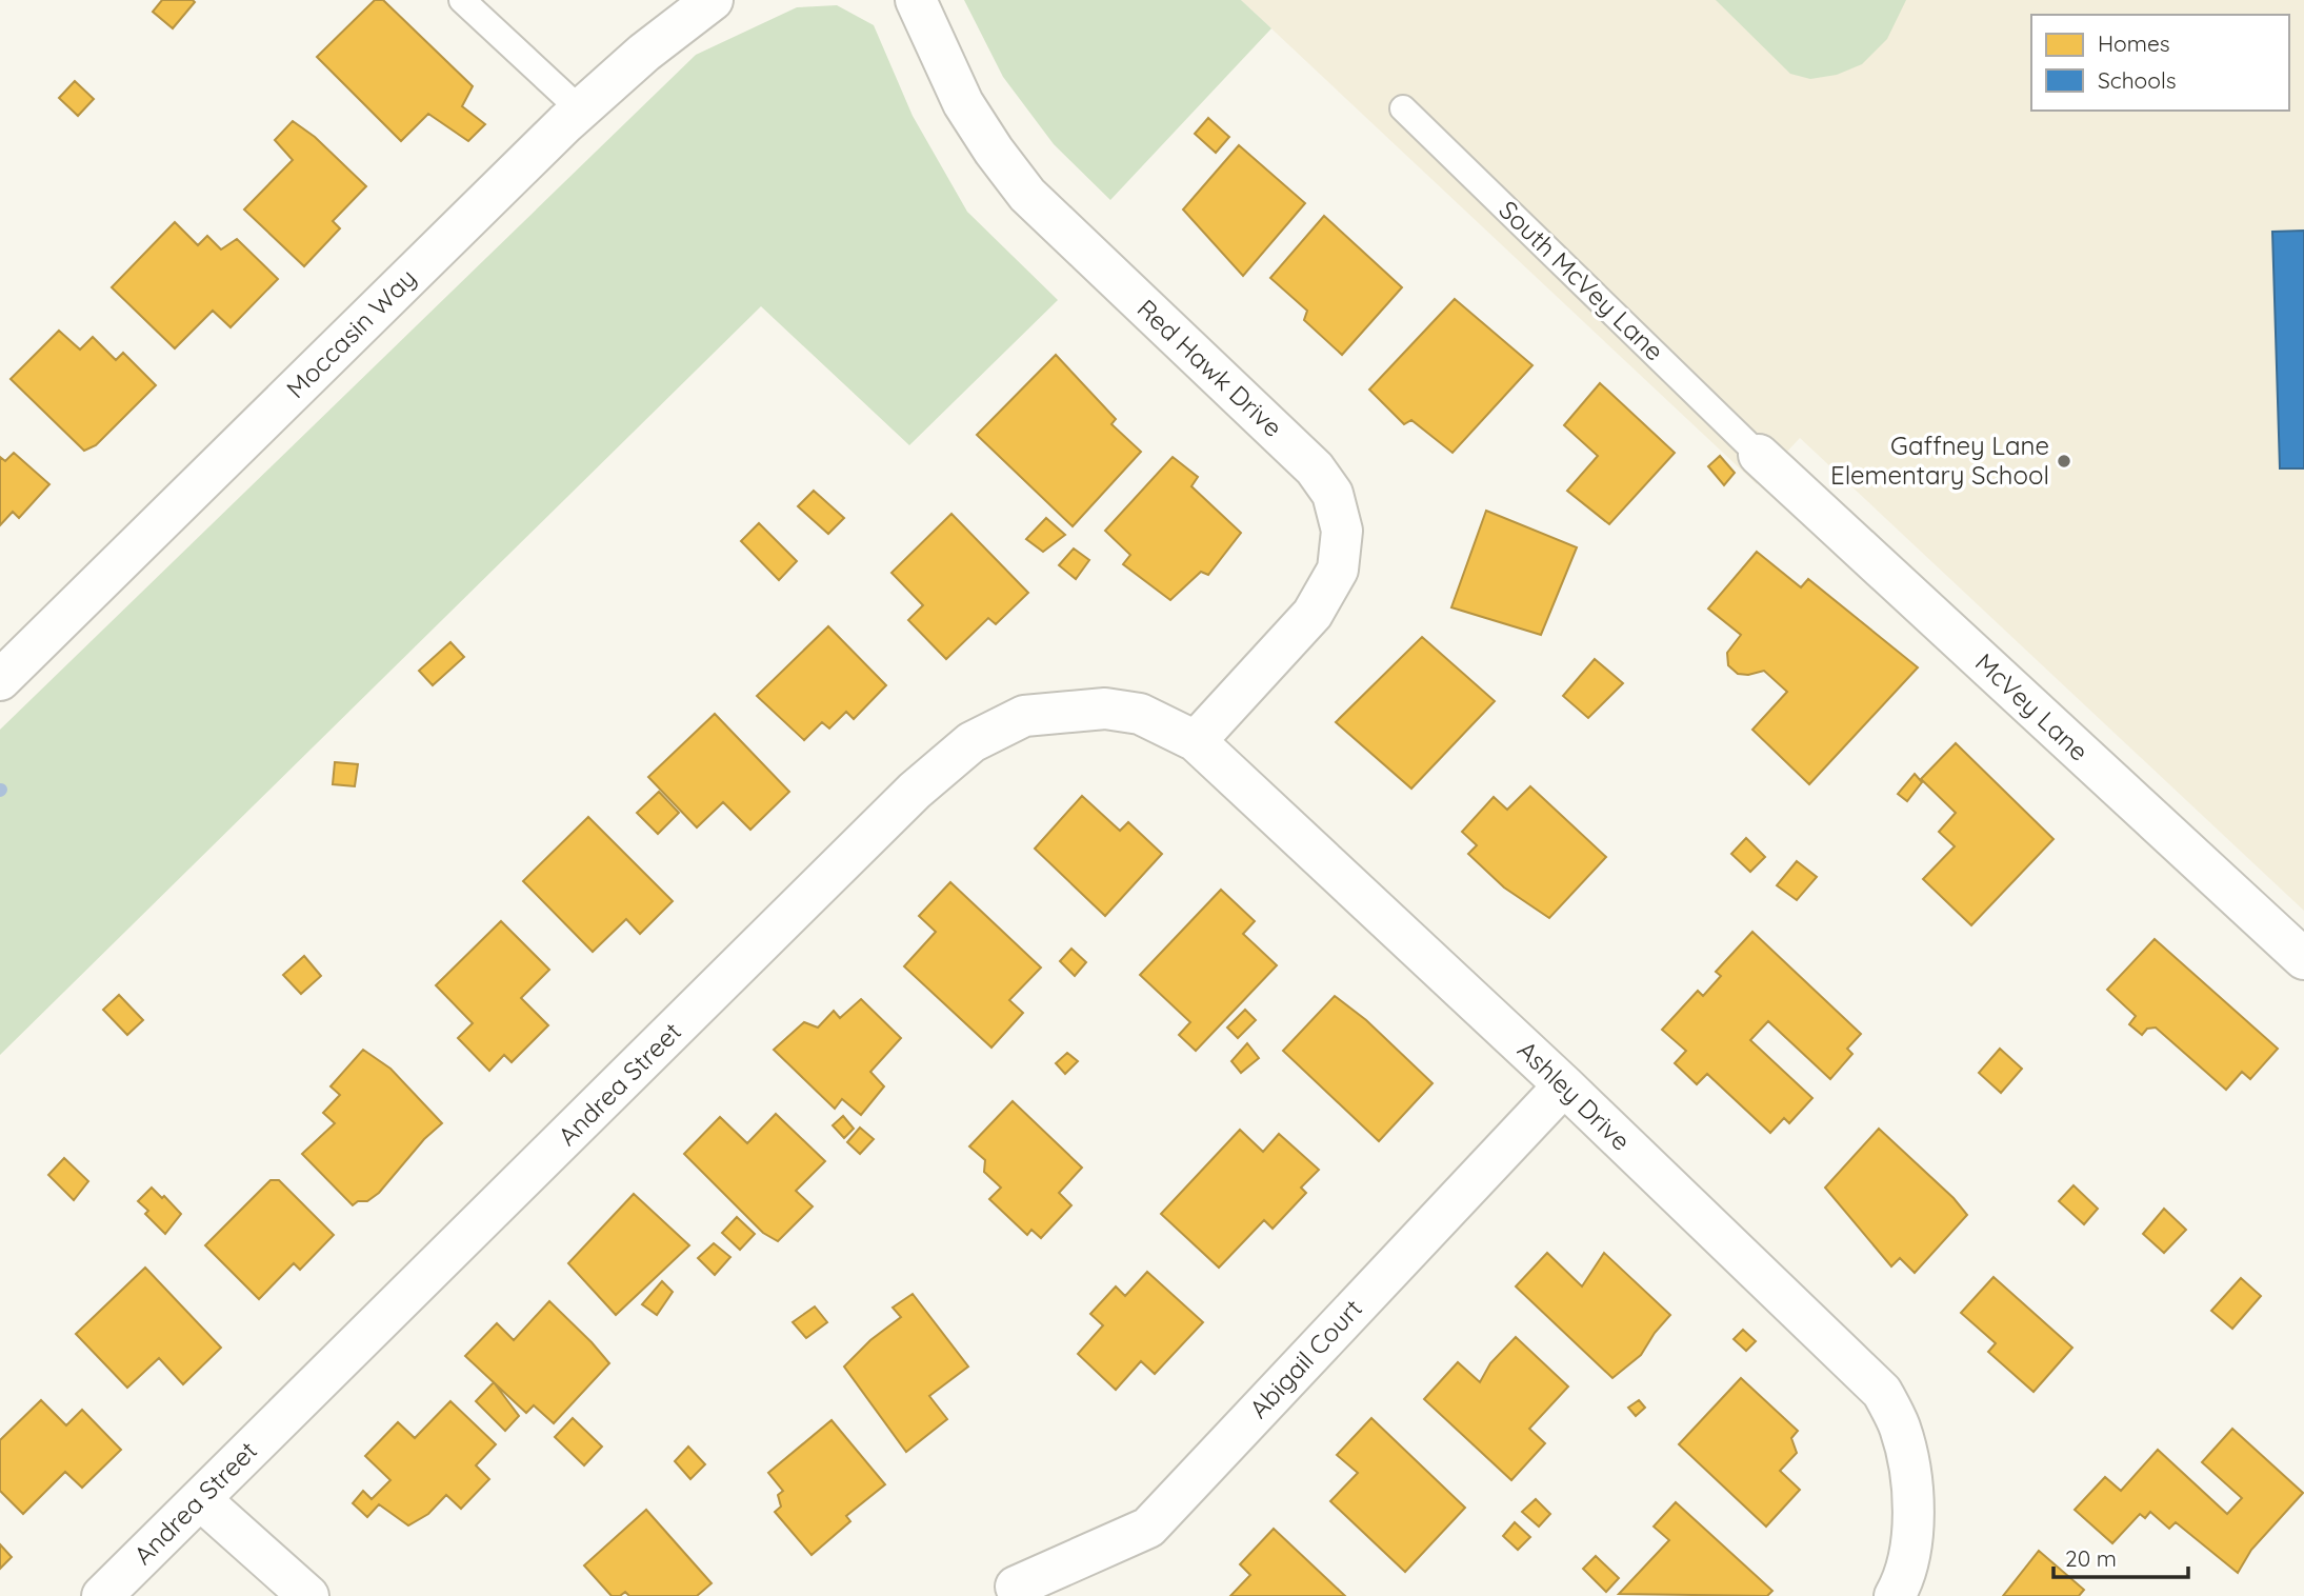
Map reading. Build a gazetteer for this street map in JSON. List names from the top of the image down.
{
  "streets": {
    "street": [
      "Moccasin Way",
      "Red Hawk Drive",
      "McVey Lane",
      "Andrea Street",
      "Ashley Drive",
      "Abigail Court"
    ],
    "lane": ["South McVey Lane"]
  },
  "crossings": [
    ["South McVey Lane", "McVey Lane"],
    ["Red Hawk Drive", "Andrea Street"],
    ["Red Hawk Drive", "Ashley Drive"],
    ["Andrea Street", "Ashley Drive"],
    ["Ashley Drive", "Abigail Court"]
  ],
  "places": ["Gaffney Lane Elementary School"],
  "legend": ["Homes", "Schools"],
  "scale_bar": "20 m"
}
